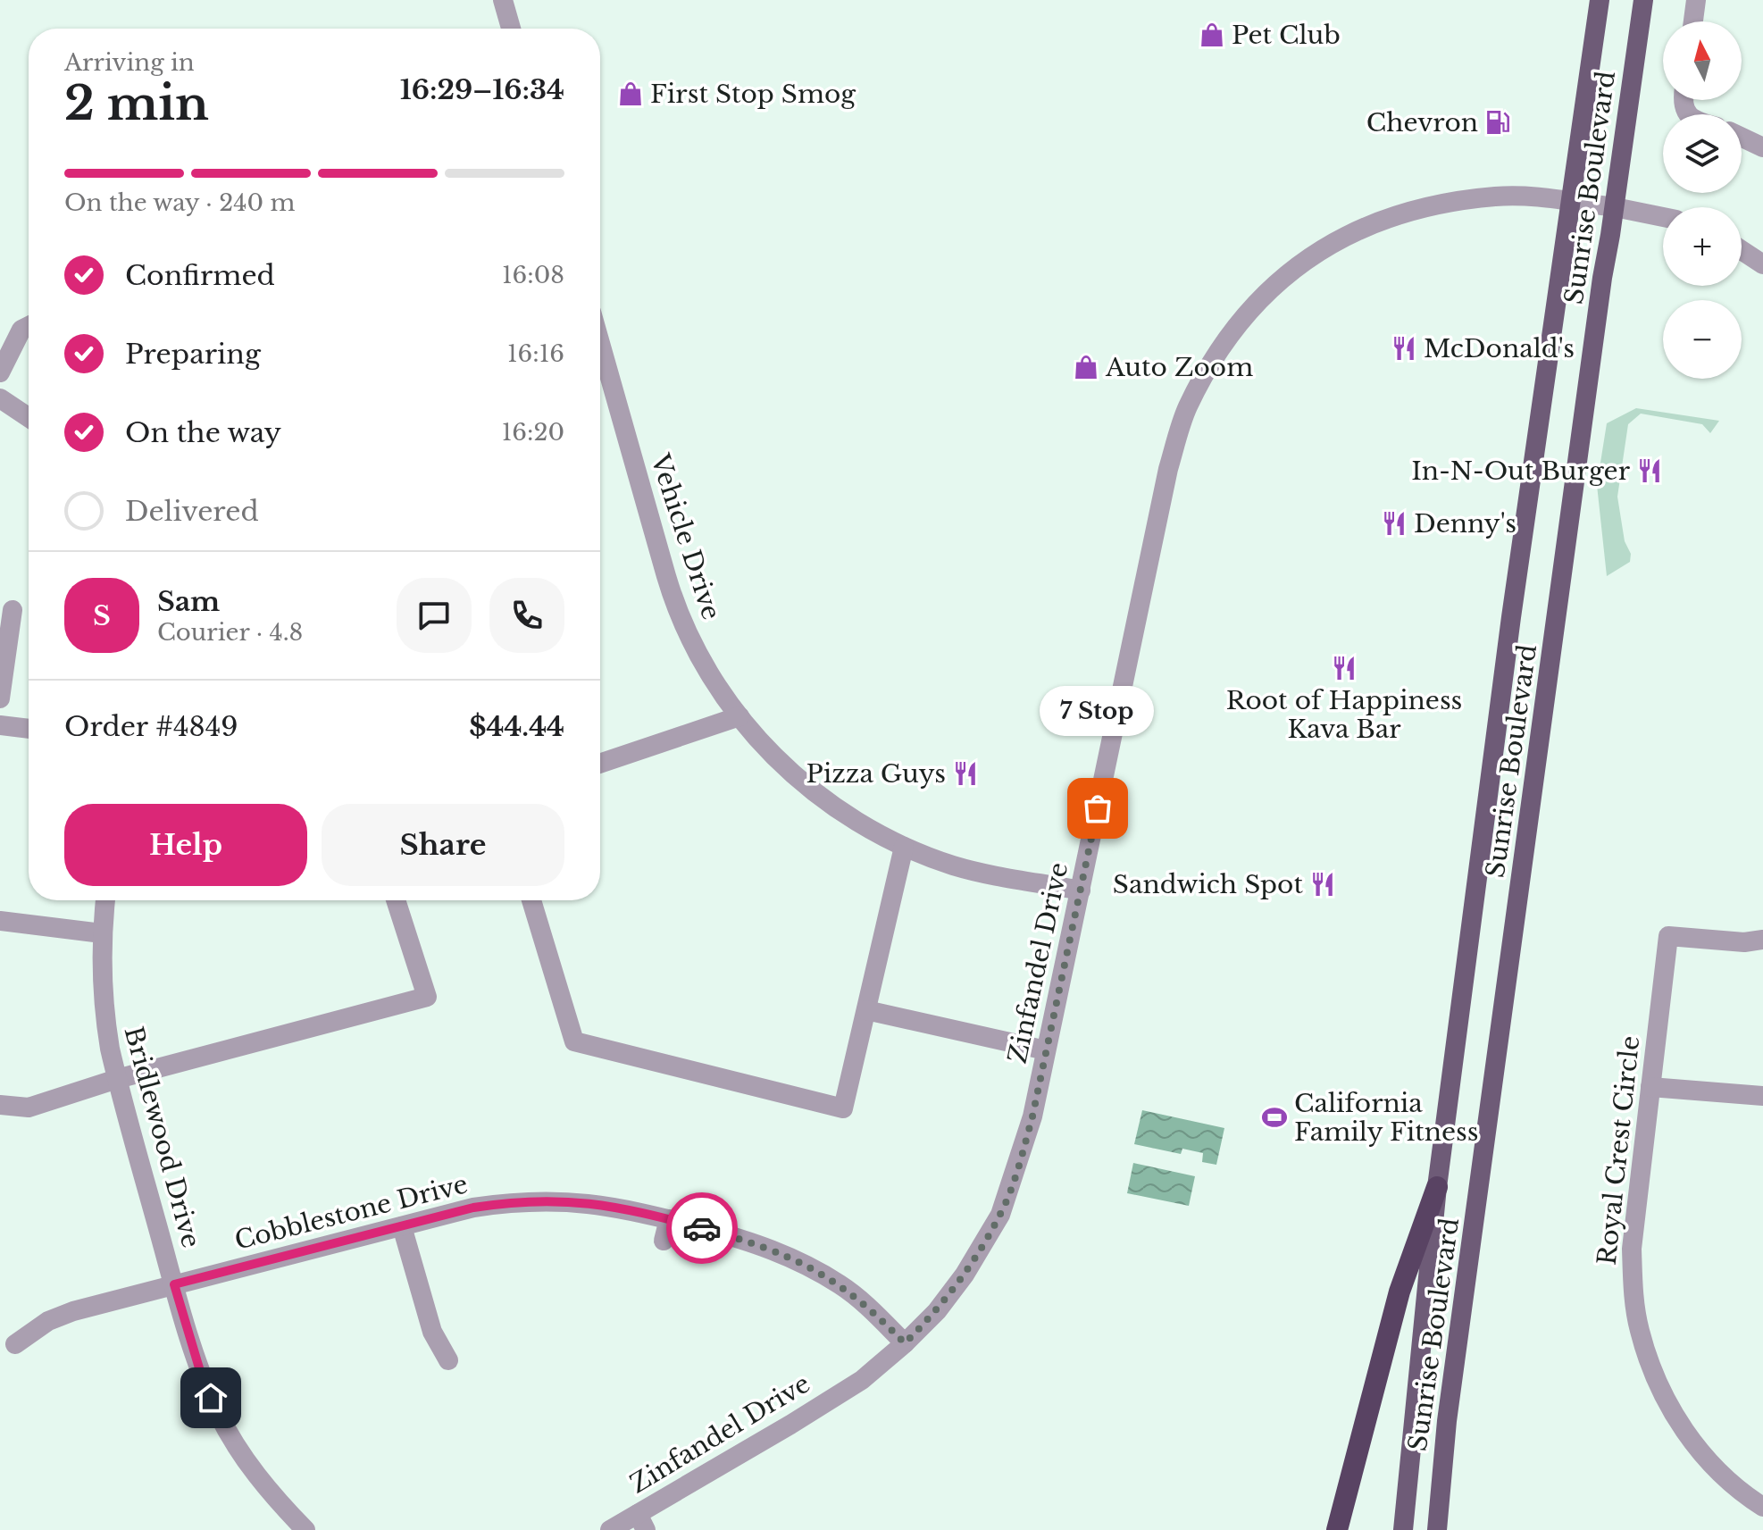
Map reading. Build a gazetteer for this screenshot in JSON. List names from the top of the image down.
{
  "streets": {
    "main road": ["Sunrise Boulevard"],
    "street": [
      "Vehicle Drive",
      "Zinfandel Drive",
      "Bridlewood Drive",
      "Royal Crest Circle",
      "Cobblestone Drive"
    ]
  },
  "crossings": [
    ["Sunrise Boulevard", "Zinfandel Drive"],
    ["Vehicle Drive", "Zinfandel Drive"],
    ["Zinfandel Drive", "Cobblestone Drive"],
    ["Bridlewood Drive", "Cobblestone Drive"]
  ],
  "places": {
    "shop": ["Pet Club", "First Stop Smog", "Auto Zoom"],
    "fuel station": ["Chevron"],
    "restaurant": [
      "McDonald's",
      "In-N-Out Burger",
      "Denny's",
      "Root of Happiness Kava Bar",
      "Pizza Guys",
      "Sandwich Spot"
    ],
    "other": ["7 Stop"],
    "sports": ["California Family Fitness"]
  },
  "north": "top",
  "page": {
    "map_buttons": ["+", "−"],
    "heading": ["2 min", "Arriving in", "16:29–16:34"],
    "panel": [
      "Sam",
      "Courier · 4.8",
      "Order #4849",
      "$44.44"
    ],
    "bar": "On the way · 240 m",
    "list": [
      ["Confirmed", "16:08"],
      ["Preparing", "16:16"],
      ["On the way", "16:20"],
      "Delivered"
    ],
    "round": "S",
    "bubble": "7 Stop",
    "buttons": ["Help", "Share"]
  }
}
